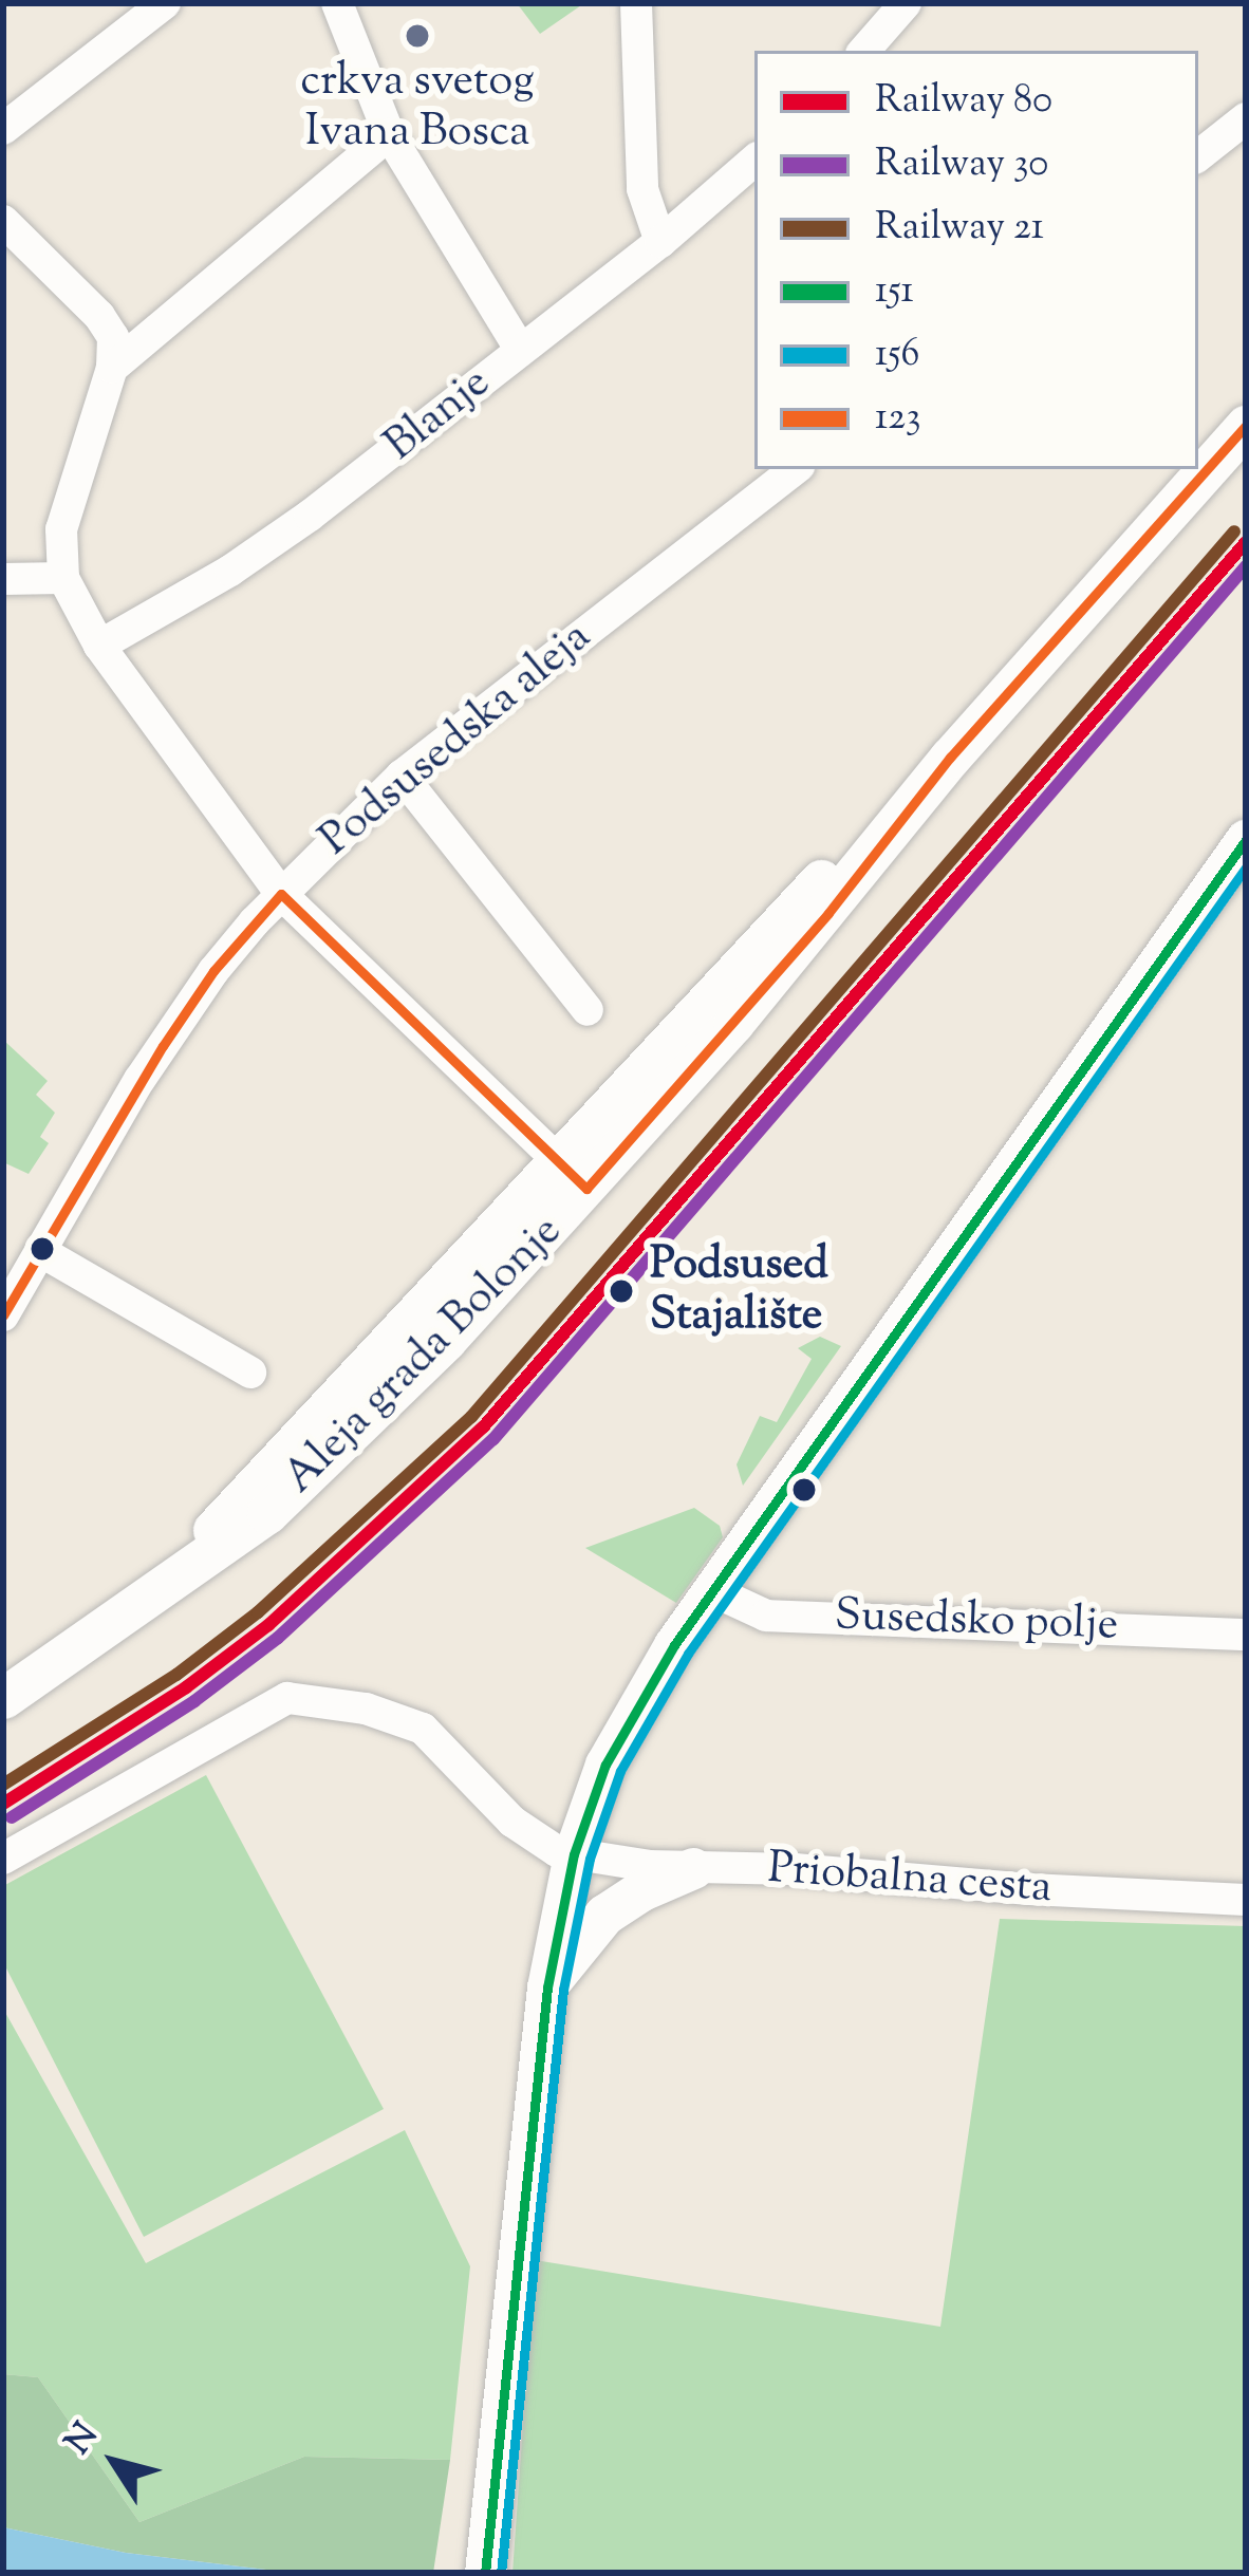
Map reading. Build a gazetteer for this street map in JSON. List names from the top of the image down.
{
  "streets": {
    "main road": ["Aleja grada Bolonje"],
    "street": [
      "Blanje",
      "Podsusedska aleja",
      "Susedsko polje",
      "Priobalna cesta"
    ]
  },
  "places": ["crkva svetog Ivana Bosca", "Podsused Stajalište"],
  "lines": [
    "transit line 123",
    "rail line 21",
    "rail line 80",
    "rail line 30",
    "transit line 151",
    "transit line 156"
  ],
  "legend": [
    "Railway 80",
    "Railway 30",
    "Railway 21",
    "151",
    "156",
    "123"
  ],
  "north": "top left"
}
